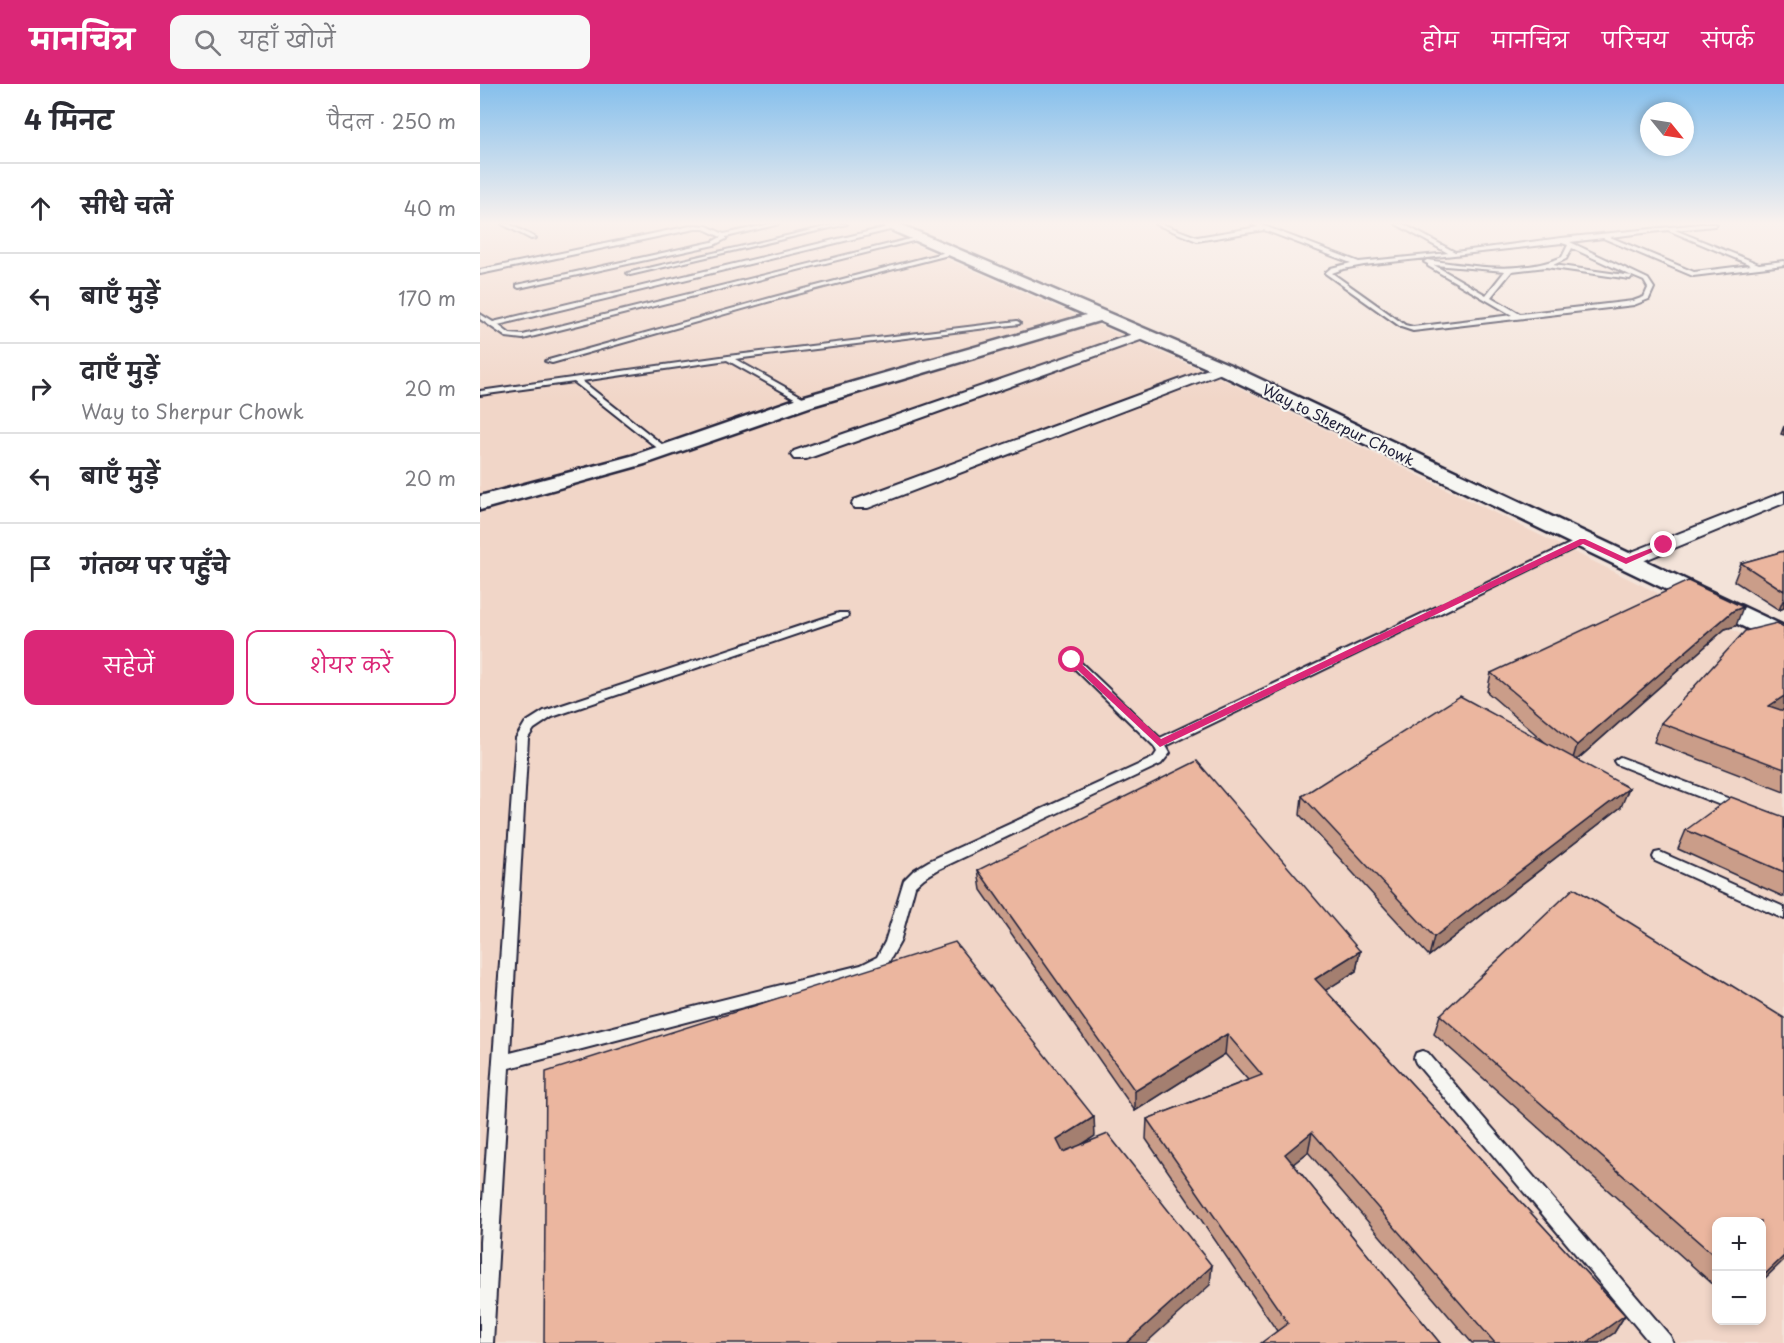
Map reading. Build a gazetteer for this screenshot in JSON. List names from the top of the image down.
{
  "streets": {
    "street": ["Way to Sherpur Chowk"]
  },
  "north": "bottom right",
  "page": {
    "header": "मानचित्र",
    "search": "यहाँ खोजें",
    "nav": [
      "होम",
      "मानचित्र",
      "परिचय",
      "संपर्क"
    ],
    "heading": ["4 मिनट", "पैदल · 250 m"],
    "list": [
      ["सीधे चलें", "40 m"],
      ["बाएँ मुड़ें", "170 m"],
      ["दाएँ मुड़ें", "Way to Sherpur Chowk", "20 m"],
      ["बाएँ मुड़ें", "20 m"],
      "गंतव्य पर पहुँचे"
    ],
    "buttons": ["सहेजें", "शेयर करें"],
    "map_buttons": ["+", "−"]
  }
}
